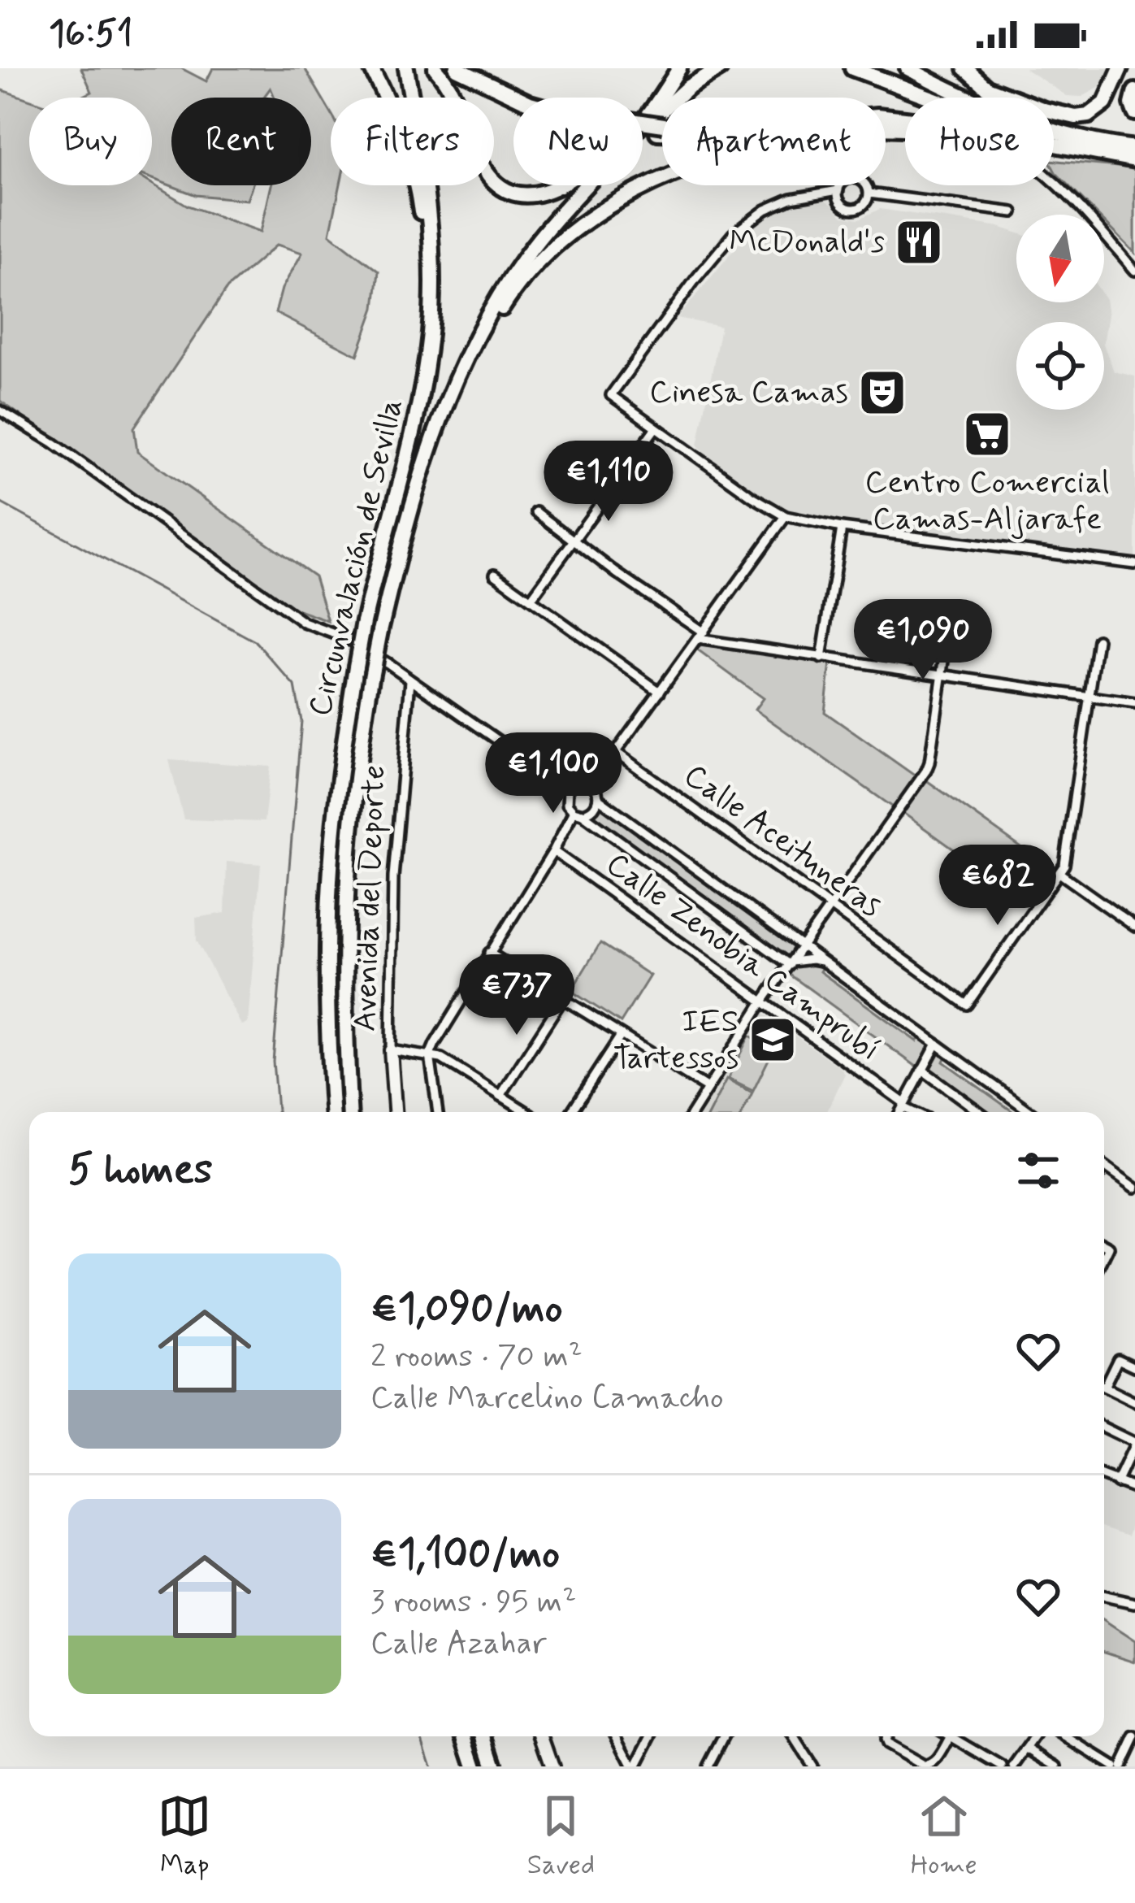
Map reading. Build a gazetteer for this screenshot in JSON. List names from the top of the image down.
{
  "streets": {
    "highway": ["Circunvalación de Sevilla"],
    "street": ["Calle Aceituneras", "Avenida del Deporte", "Calle Zenobia Camprubí"]
  },
  "places": {
    "restaurant": ["McDonald's"],
    "theatre": ["Cinesa Camas"],
    "supermarket": ["Centro Comercial Camas-Aljarafe"],
    "school or university": ["IES Tartessos"]
  },
  "north": "bottom",
  "page": {
    "status": "16:51",
    "chip": [
      "Buy",
      "Rent",
      "Filters",
      "New",
      "Apartment",
      "House"
    ],
    "price": [
      "€1,110",
      "€1,090",
      "€1,100",
      "€682",
      "€737"
    ],
    "heading": "5 homes",
    "list": [
      {
        "name": "€1,090/mo",
        "note": "2 rooms · 70 m² · Calle Marcelino Camacho"
      },
      {
        "name": "€1,100/mo",
        "note": "3 rooms · 95 m² · Calle Azahar"
      }
    ],
    "tabs": ["Map", "Saved", "Home"]
  }
}
